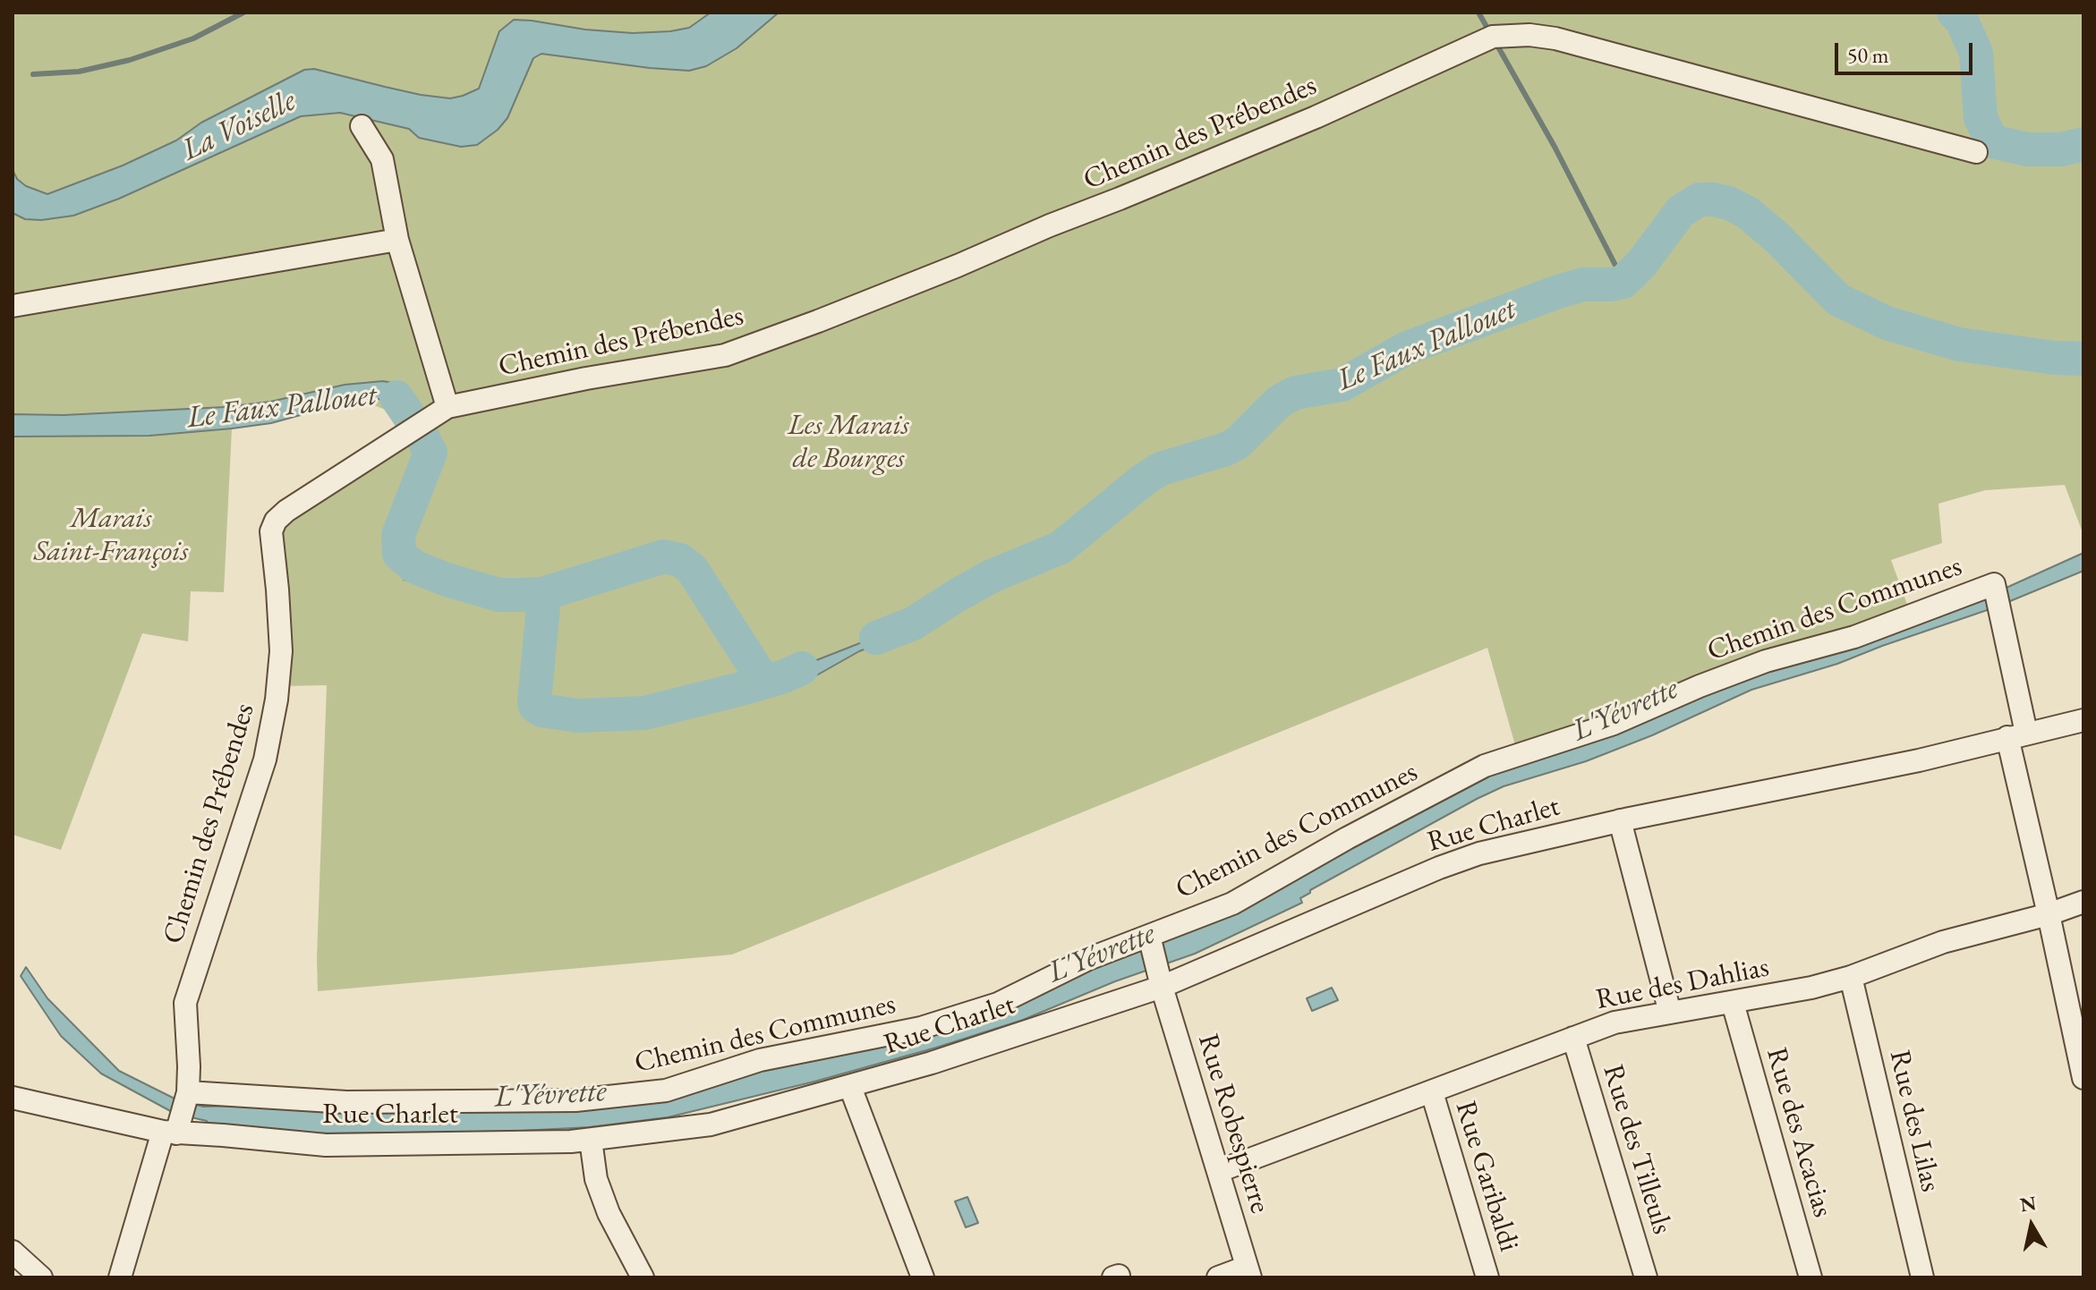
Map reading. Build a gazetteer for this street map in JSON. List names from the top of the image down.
{
  "streets": {
    "street": [
      "Chemin des Prébendes",
      "Chemin des Communes",
      "Rue Charlet",
      "Rue des Dahlias",
      "Rue des Lilas",
      "Rue Robespierre",
      "Rue des Acacias",
      "Rue des Tilleuls",
      "Rue Garibaldi"
    ]
  },
  "crossings": [
    ["Chemin des Prébendes", "Chemin des Communes"],
    ["Chemin des Prébendes", "Rue Charlet"],
    ["Chemin des Communes", "Rue Charlet"],
    ["Chemin des Communes", "Rue Robespierre"],
    ["Rue Charlet", "Rue Robespierre"],
    ["Rue des Dahlias", "Rue des Lilas"],
    ["Rue des Dahlias", "Rue Robespierre"],
    ["Rue des Dahlias", "Rue des Acacias"],
    ["Rue des Dahlias", "Rue des Tilleuls"],
    ["Rue des Dahlias", "Rue Garibaldi"]
  ],
  "water": ["La Voiselle", "Le Faux Pallouet", "L'Yévrette"],
  "parks": ["Les Marais de Bourges", "Marais Saint-François"],
  "scale_bar": "50 m",
  "north": "top"
}
